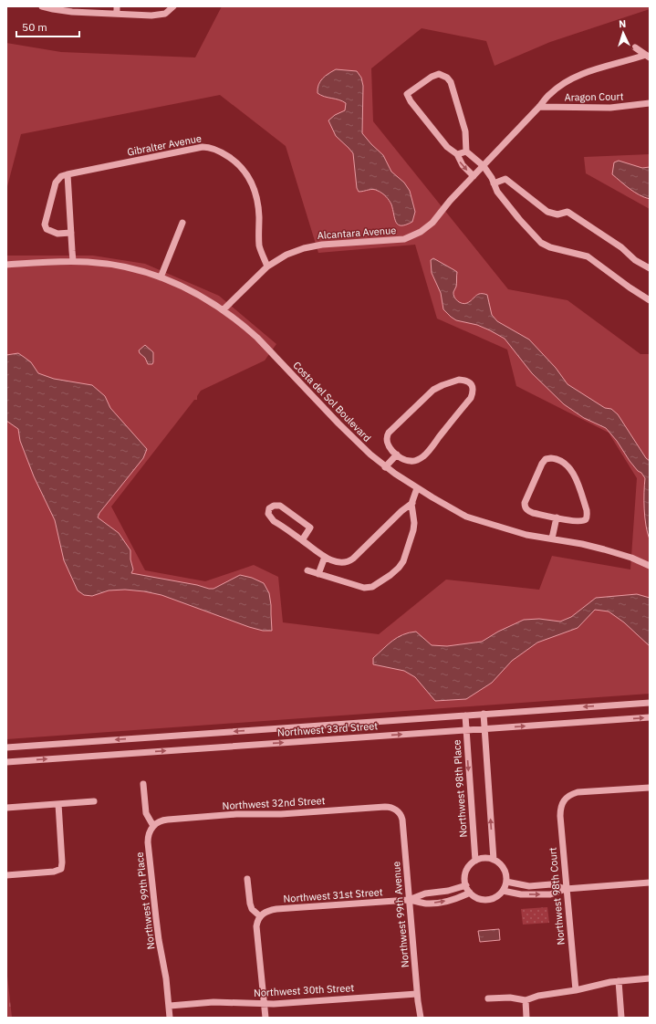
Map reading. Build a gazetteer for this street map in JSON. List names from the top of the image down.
{
  "streets": {
    "street": [
      "Aragon Court",
      "Gibralter Avenue",
      "Alcantara Avenue",
      "Costa del Sol Boulevard",
      "Northwest 33rd Street",
      "Northwest 98th Place",
      "Northwest 32nd Street",
      "Northwest 31st Street",
      "Northwest 98th Court",
      "Northwest 99th Place",
      "Northwest 99th Avenue",
      "Northwest 30th Street"
    ]
  },
  "crossings": [
    ["Aragon Court", "Alcantara Avenue"],
    ["Gibralter Avenue", "Alcantara Avenue"],
    ["Alcantara Avenue", "Costa del Sol Boulevard"],
    ["Northwest 33rd Street", "Northwest 98th Place"],
    ["Northwest 98th Place", "Northwest 31st Street"],
    ["Northwest 32nd Street", "Northwest 99th Place"],
    ["Northwest 32nd Street", "Northwest 99th Avenue"],
    ["Northwest 31st Street", "Northwest 99th Avenue"],
    ["Northwest 99th Place", "Northwest 30th Street"],
    ["Northwest 99th Avenue", "Northwest 30th Street"]
  ],
  "scale_bar": "50 m",
  "north": "top"
}
